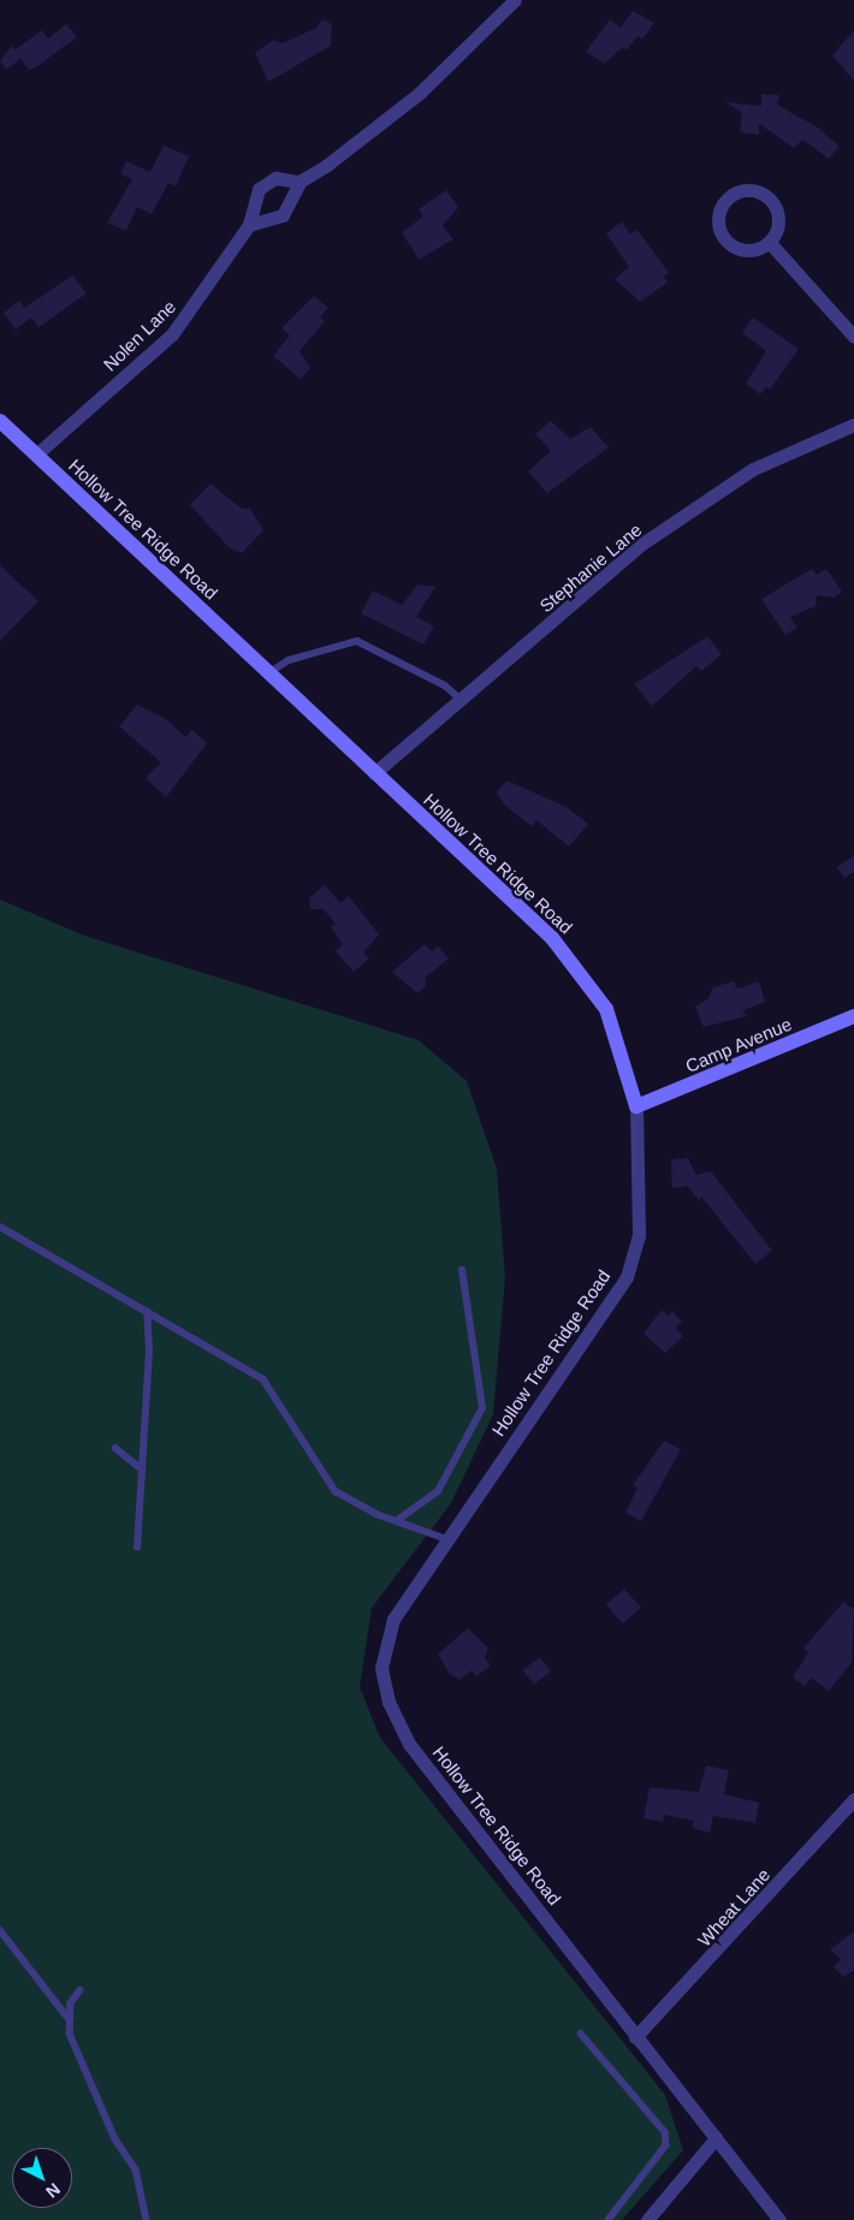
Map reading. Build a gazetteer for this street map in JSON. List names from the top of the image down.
{
  "streets": {
    "street": [
      "Nolen Lane",
      "Hollow Tree Ridge Road",
      "Stephanie Lane",
      "Camp Avenue",
      "Wheat Lane"
    ]
  },
  "crossings": [
    ["Nolen Lane", "Hollow Tree Ridge Road"],
    ["Hollow Tree Ridge Road", "Stephanie Lane"],
    ["Hollow Tree Ridge Road", "Camp Avenue"],
    ["Hollow Tree Ridge Road", "Wheat Lane"]
  ],
  "north": "bottom right"
}
